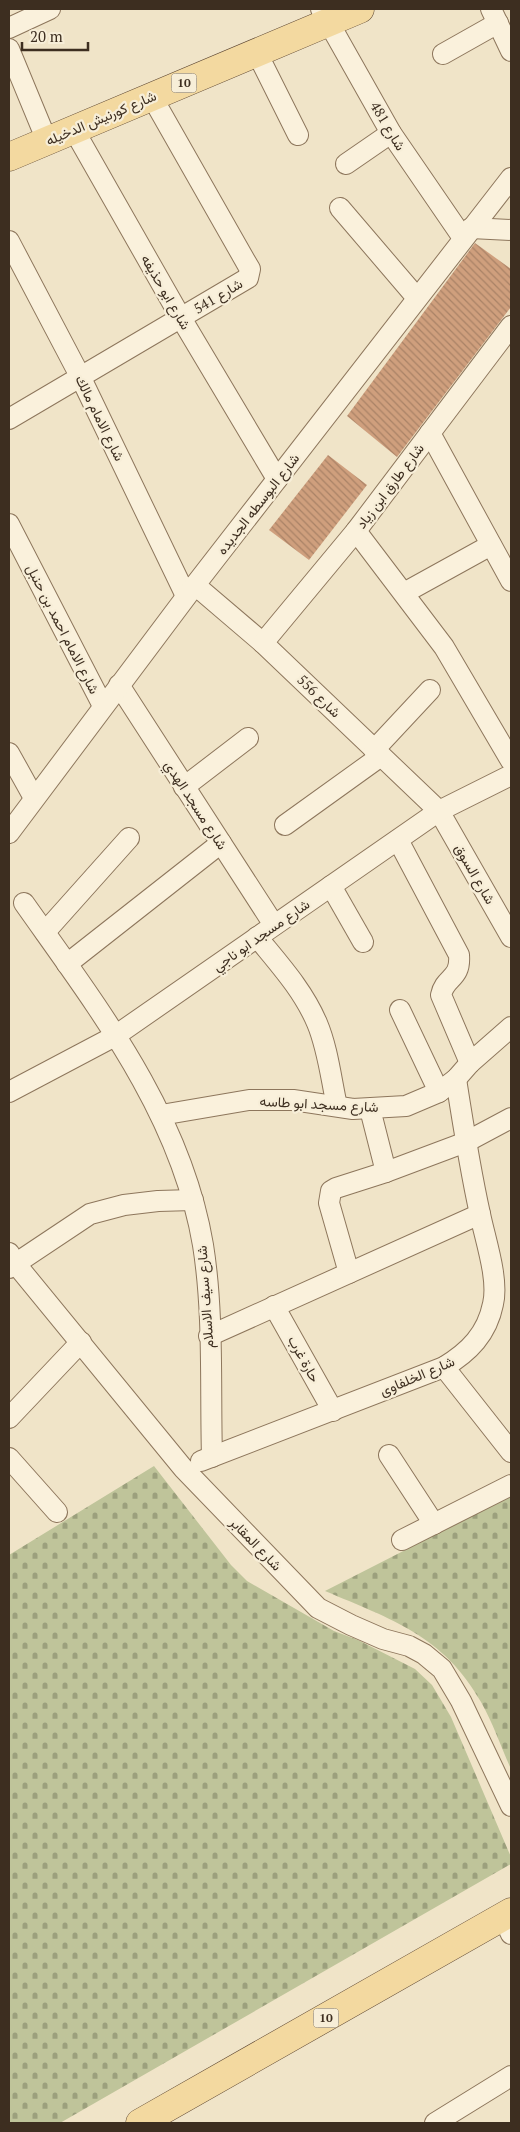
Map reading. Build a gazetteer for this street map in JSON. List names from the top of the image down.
{
  "streets": {
    "main road": ["10", "شارع كورنيش الدخيله"],
    "street": [
      "شارع 481",
      "شارع ابو حذيفه",
      "شارع 541",
      "شارع الامام مالك",
      "شارع طارق ابن زياد",
      "شارع البوسطه الجديده",
      "شارع الامام احمد بن حنبل",
      "شارع 556",
      "شارع مسجد الهدي",
      "شارع السوق",
      "شارع مسجد ابو ناجي",
      "شارع مسجد ابو طاسه",
      "شارع سيف الاسلام",
      "حارة غرب",
      "شارع الخلفاوى",
      "شارع المقابر"
    ]
  },
  "crossings": [
    ["شارع كورنيش الدخيله", "شارع 481"],
    ["شارع كورنيش الدخيله", "شارع ابو حذيفه"],
    ["شارع كورنيش الدخيله", "شارع 541"],
    ["شارع 481", "شارع البوسطه الجديده"],
    ["شارع ابو حذيفه", "شارع 541"],
    ["شارع ابو حذيفه", "شارع البوسطه الجديده"],
    ["شارع 541", "شارع الامام مالك"],
    ["شارع الامام مالك", "شارع البوسطه الجديده"],
    ["شارع الامام مالك", "شارع 556"],
    ["شارع طارق ابن زياد", "شارع 556"],
    ["شارع البوسطه الجديده", "شارع الامام احمد بن حنبل"],
    ["شارع البوسطه الجديده", "شارع 556"],
    ["شارع البوسطه الجديده", "شارع مسجد الهدي"],
    ["شارع 556", "شارع السوق"],
    ["شارع 556", "شارع مسجد ابو ناجي"],
    ["شارع مسجد الهدي", "شارع مسجد ابو ناجي"],
    ["شارع السوق", "شارع مسجد ابو ناجي"],
    ["شارع مسجد ابو ناجي", "شارع سيف الاسلام"],
    ["شارع مسجد ابو طاسه", "شارع سيف الاسلام"],
    ["شارع مسجد ابو طاسه", "شارع الخلفاوى"],
    ["شارع سيف الاسلام", "شارع الخلفاوى"],
    ["حارة غرب", "شارع الخلفاوى"],
    ["شارع الخلفاوى", "شارع المقابر"]
  ],
  "scale_bar": "20 m"
}
